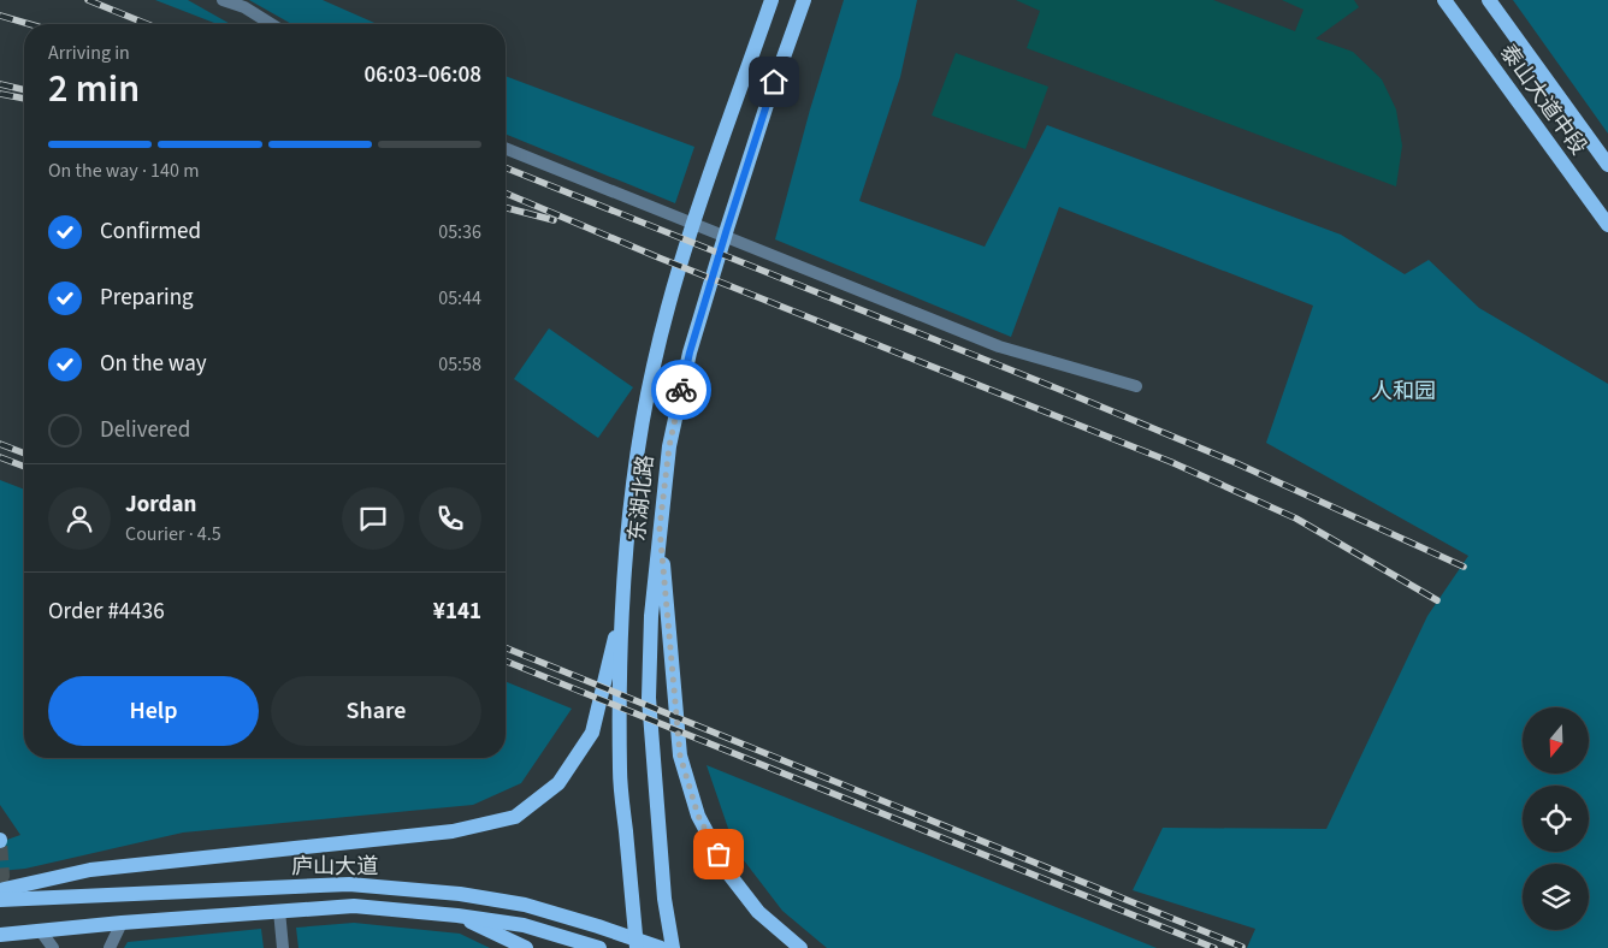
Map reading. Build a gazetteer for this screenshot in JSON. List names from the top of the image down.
{
  "streets": {
    "main road": ["泰山大道中段", "东湖北路", "庐山大道"]
  },
  "parks": ["人和园"],
  "north": "bottom",
  "page": {
    "heading": ["2 min", "Arriving in", "06:03–06:08"],
    "panel": [
      "Jordan",
      "Courier · 4.5",
      "Order #4436",
      "¥141"
    ],
    "bar": "On the way · 140 m",
    "list": [
      ["Confirmed", "05:36"],
      ["Preparing", "05:44"],
      ["On the way", "05:58"],
      "Delivered"
    ],
    "buttons": ["Help", "Share"]
  }
}
